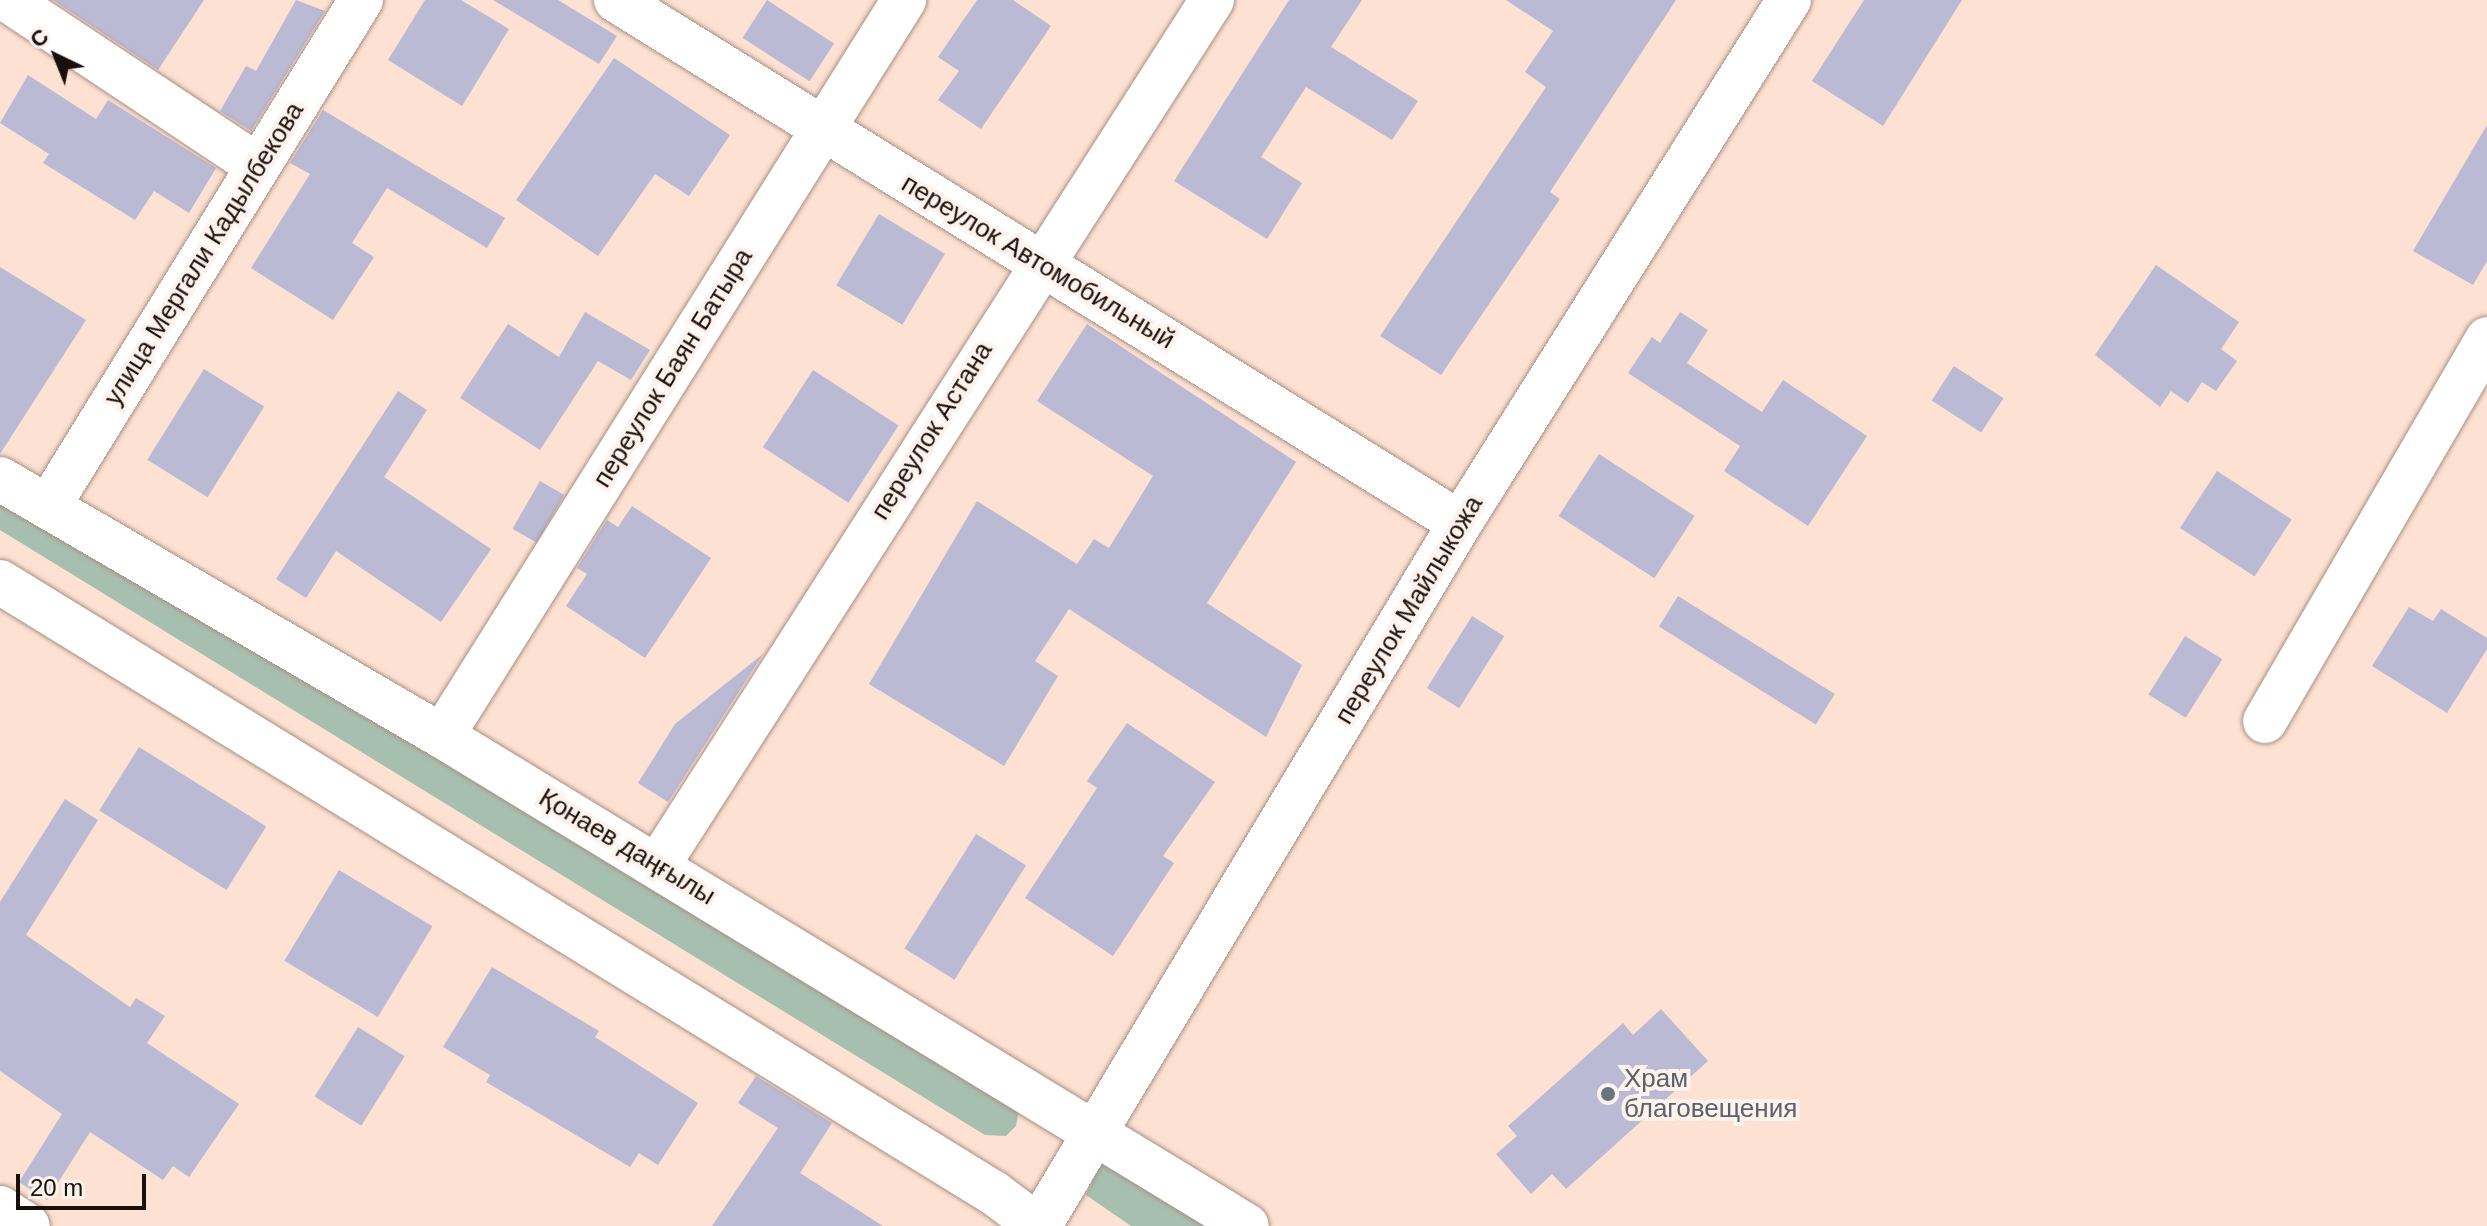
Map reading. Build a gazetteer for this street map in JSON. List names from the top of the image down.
{
  "streets": {
    "street": [
      "улица Мергали Кадылбекова",
      "переулок Автомобильный",
      "переулок Баян Батыра",
      "переулок Астана",
      "переулок Майлыкожа",
      "Қонаев даңғылы"
    ]
  },
  "crossings": [
    ["улица Мергали Кадылбекова", "Қонаев даңғылы"],
    ["переулок Автомобильный", "переулок Баян Батыра"],
    ["переулок Автомобильный", "переулок Астана"],
    ["переулок Автомобильный", "переулок Майлыкожа"],
    ["переулок Баян Батыра", "Қонаев даңғылы"],
    ["переулок Астана", "Қонаев даңғылы"],
    ["переулок Майлыкожа", "Қонаев даңғылы"]
  ],
  "places": ["Храм благовещения"],
  "scale_bar": "20 m",
  "north": "top left"
}
